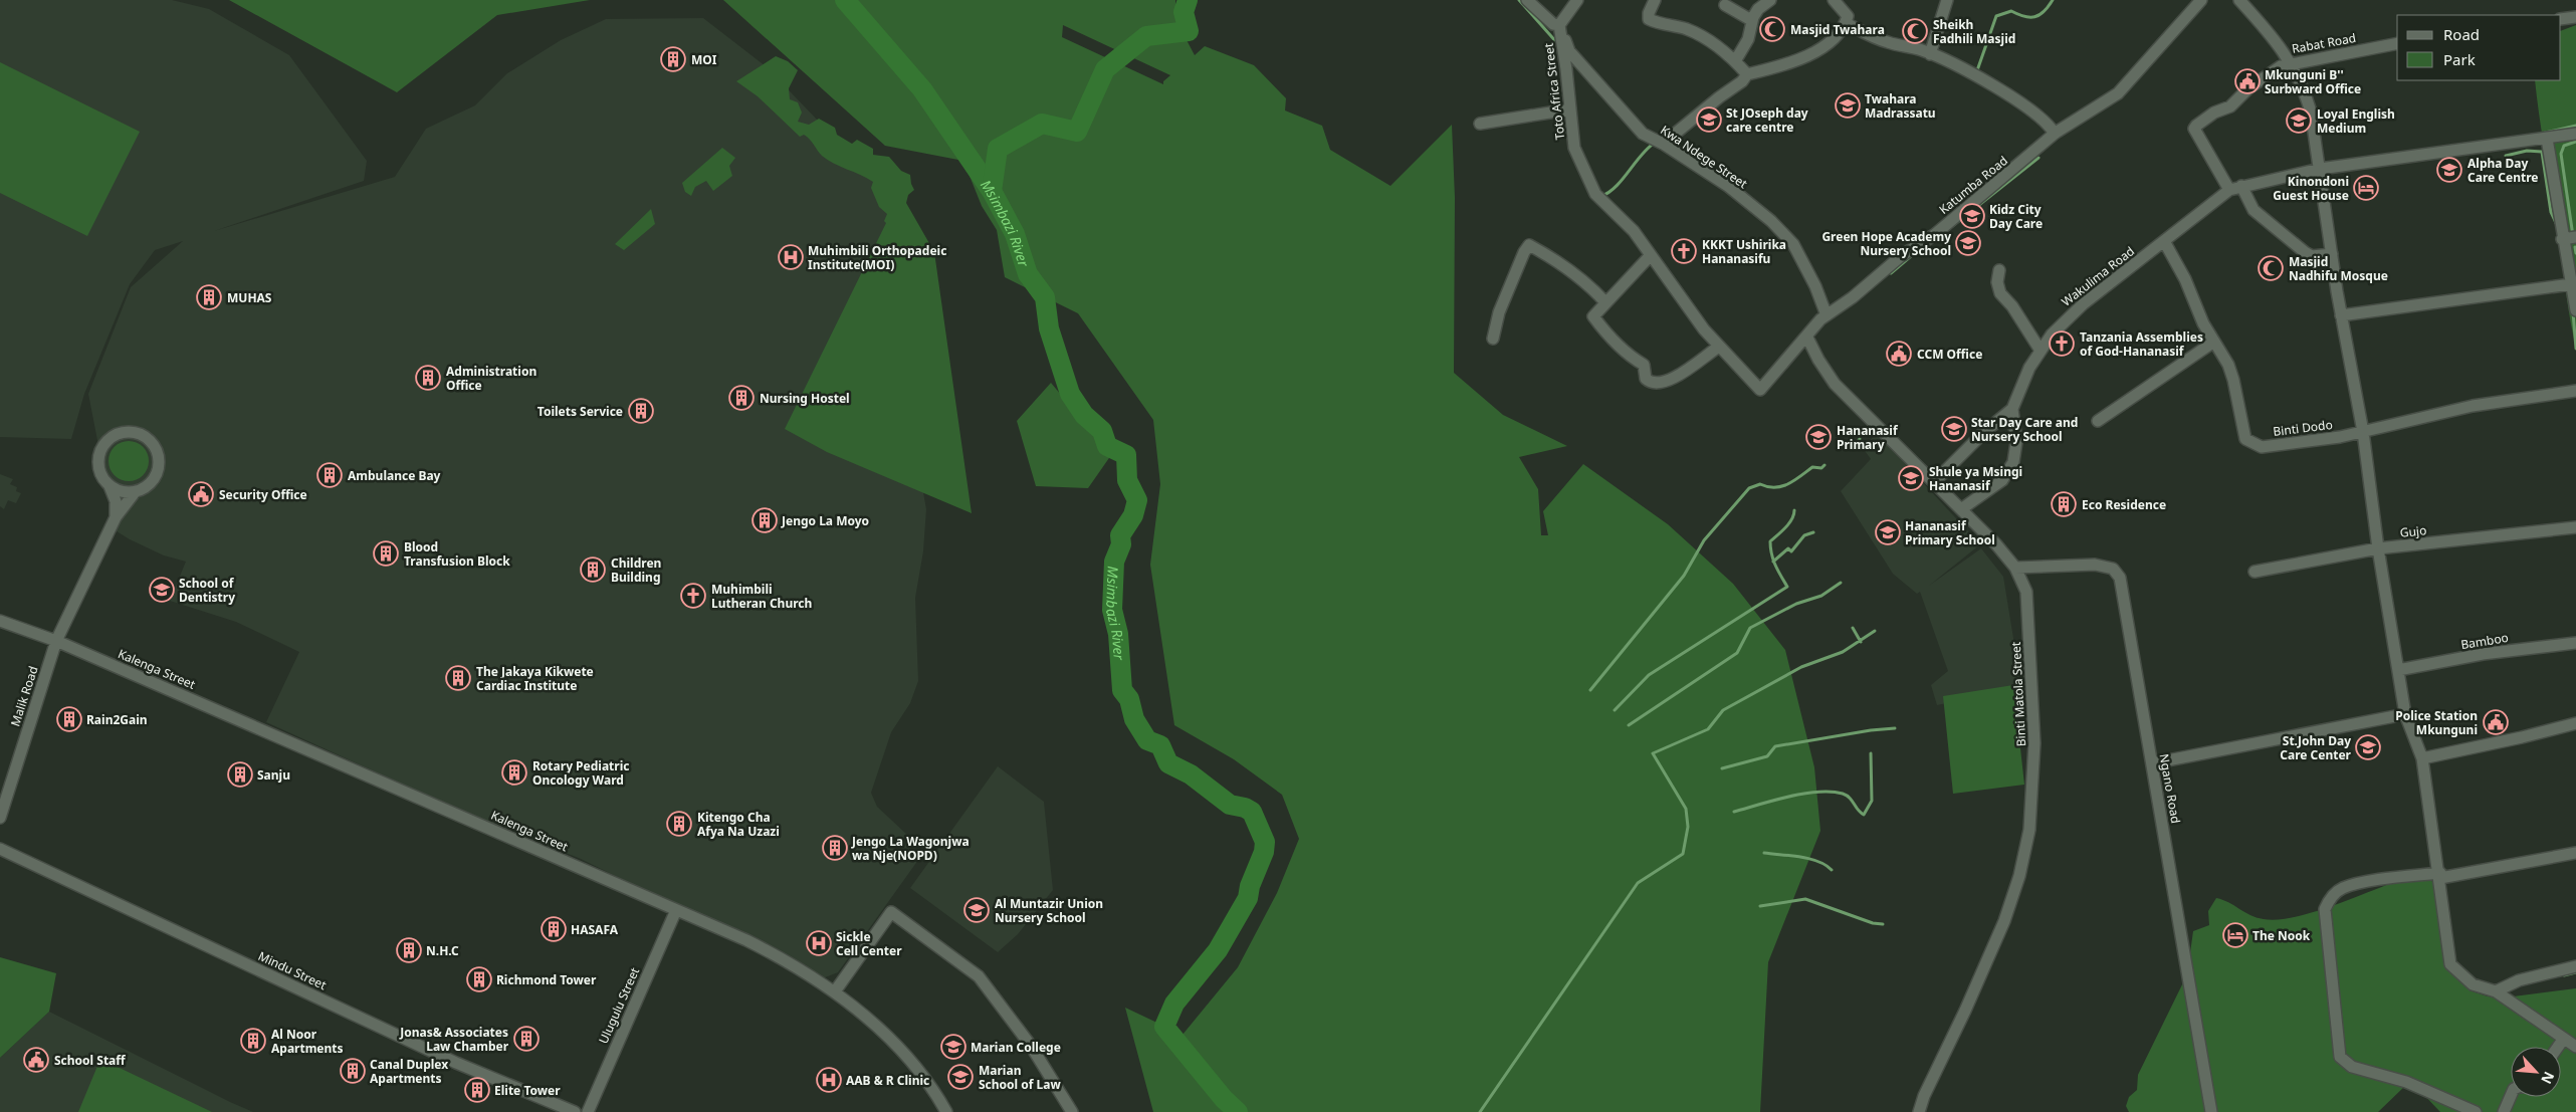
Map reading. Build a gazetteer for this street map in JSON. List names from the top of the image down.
{
  "streets": {
    "street": [
      "Rabat Road",
      "Toto Africa Street",
      "Kwa Ndege Street",
      "Katumba Road",
      "Wakulima Road",
      "Binti Dodo",
      "Gujo",
      "Bamboo",
      "Kalenga Street",
      "Binti Matola Street",
      "Malik Road",
      "Ngano Road",
      "Mindu Street",
      "Ulugulu Street"
    ]
  },
  "crossings": [
    ["Rabat Road", "Wakulima Road"],
    ["Toto Africa Street", "Kwa Ndege Street"],
    ["Toto Africa Street", "Katumba Road"],
    ["Kwa Ndege Street", "Katumba Road"],
    ["Katumba Road", "Binti Matola Street"],
    ["Wakulima Road", "Binti Dodo"],
    ["Wakulima Road", "Binti Matola Street"],
    ["Kalenga Street", "Malik Road"],
    ["Kalenga Street", "Ulugulu Street"],
    ["Binti Matola Street", "Ngano Road"]
  ],
  "water": ["Msimbazi River"],
  "places": {
    "mosque": ["Masjid Twahara", "Sheikh Fadhili Masjid", "Masjid Nadhifu Mosque"],
    "building": [
      "MOI",
      "MUHAS",
      "Administration Office",
      "Nursing Hostel",
      "Toilets Service",
      "Ambulance Bay",
      "Eco Residence",
      "Jengo La Moyo",
      "Blood Transfusion Block",
      "Children Building",
      "The Jakaya Kikwete Cardiac Institute",
      "Rain2Gain",
      "Rotary Pediatric Oncology Ward",
      "Sanju",
      "Kitengo Cha Afya Na Uzazi",
      "Jengo La Wagonjwa wa Nje(NOPD)",
      "HASAFA",
      "N.H.C",
      "Richmond Tower",
      "Jonas& Associates Law Chamber",
      "Al Noor Apartments",
      "Canal Duplex Apartments",
      "Elite Tower"
    ],
    "public building": [
      "Mkunguni B'' Surbward Office",
      "CCM Office",
      "Security Office",
      "Police Station Mkunguni",
      "School Staff"
    ],
    "school or university": [
      "Twahara Madrassatu",
      "St JOseph day care centre",
      "Loyal English Medium",
      "Alpha Day Care Centre",
      "Kidz City Day Care",
      "Green Hope Academy Nursery School",
      "Star Day Care and Nursery School",
      "Hananasif Primary",
      "Shule ya Msingi Hananasif",
      "Hananasif Primary School",
      "School of Dentistry",
      "St.John Day Care Center",
      "Al Muntazir Union Nursery School",
      "Marian College",
      "Marian School of Law"
    ],
    "hotel": ["Kinondoni Guest House", "The Nook"],
    "church": ["KKKT Ushirika Hananasifu", "Tanzania Assemblies of God-Hananasif", "Muhimbili Lutheran Church"],
    "hospital": ["Muhimbili Orthopadeic Institute(MOI)", "Sickle Cell Center", "AAB & R Clinic"]
  },
  "legend": ["Road", "Park"],
  "north": "bottom right"
}
